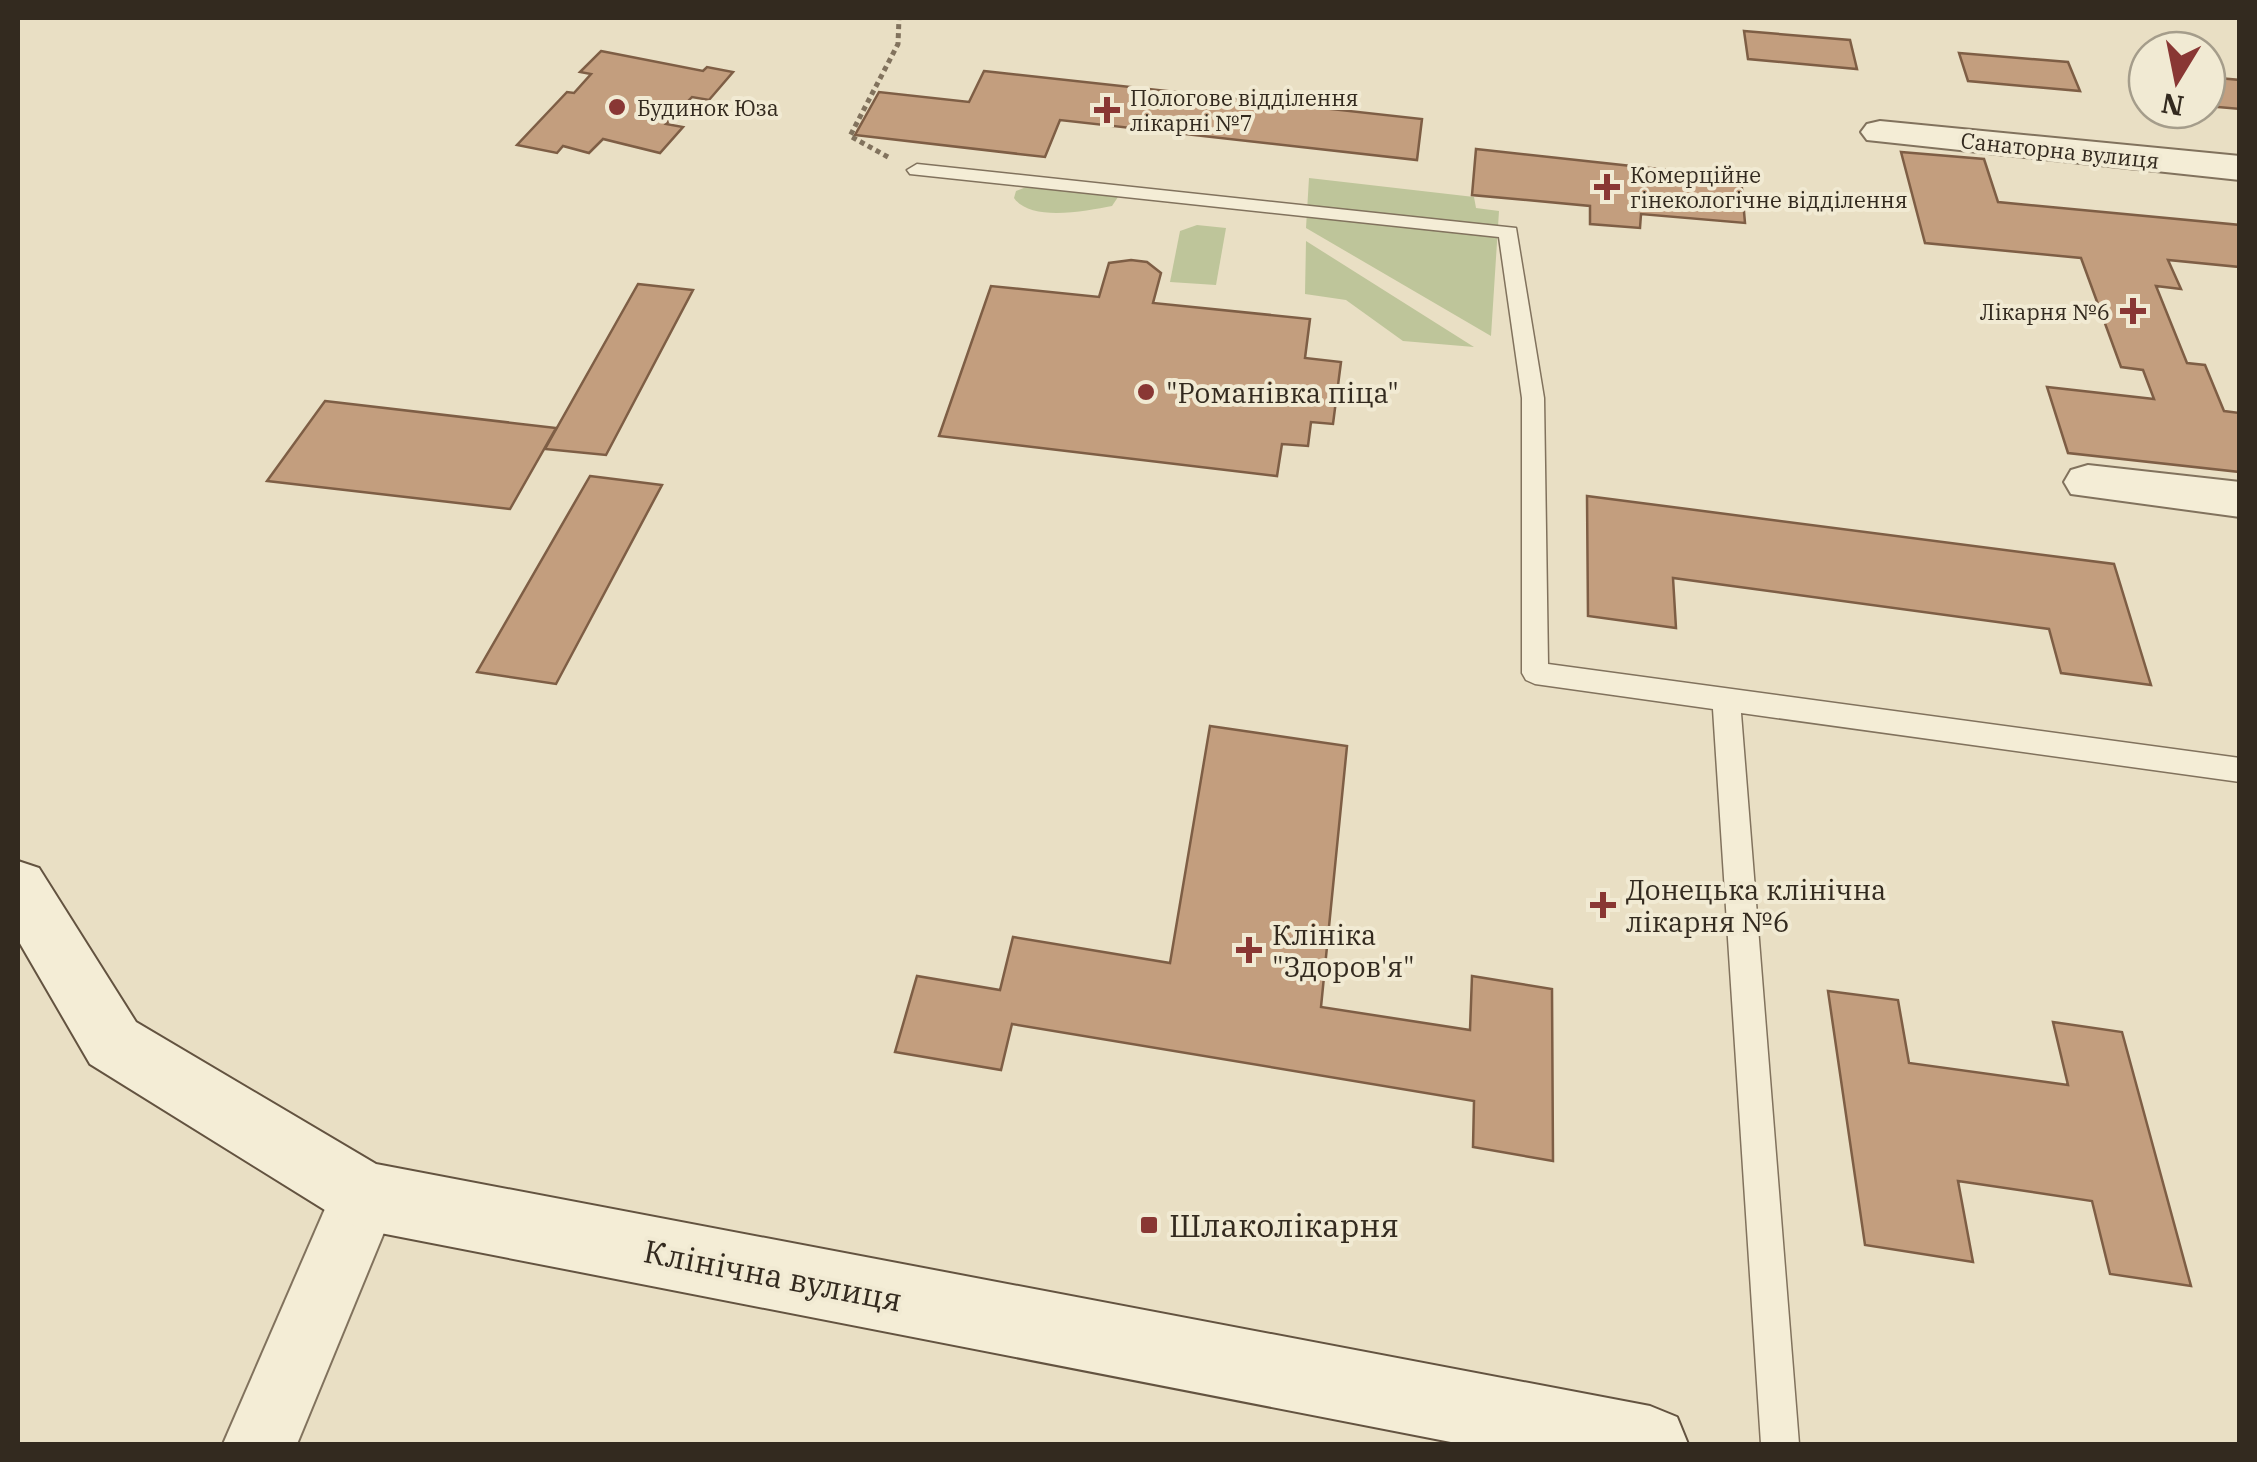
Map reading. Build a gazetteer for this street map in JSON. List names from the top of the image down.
{
  "streets": {
    "main road": ["Санаторна вулиця", "Клінічна вулиця"]
  },
  "places": {
    "other": ["Будинок Юза", "\"Романівка піца\""],
    "health": [
      "Пологове відділення лікарні №7",
      "Комерційне гінекологічне відділення",
      "Лікарня №6",
      "Донецька клінічна лікарня №6",
      "Клініка \"Здоров'я\""
    ],
    "transit": ["Шлаколікарня"]
  },
  "north": "bottom"
}
